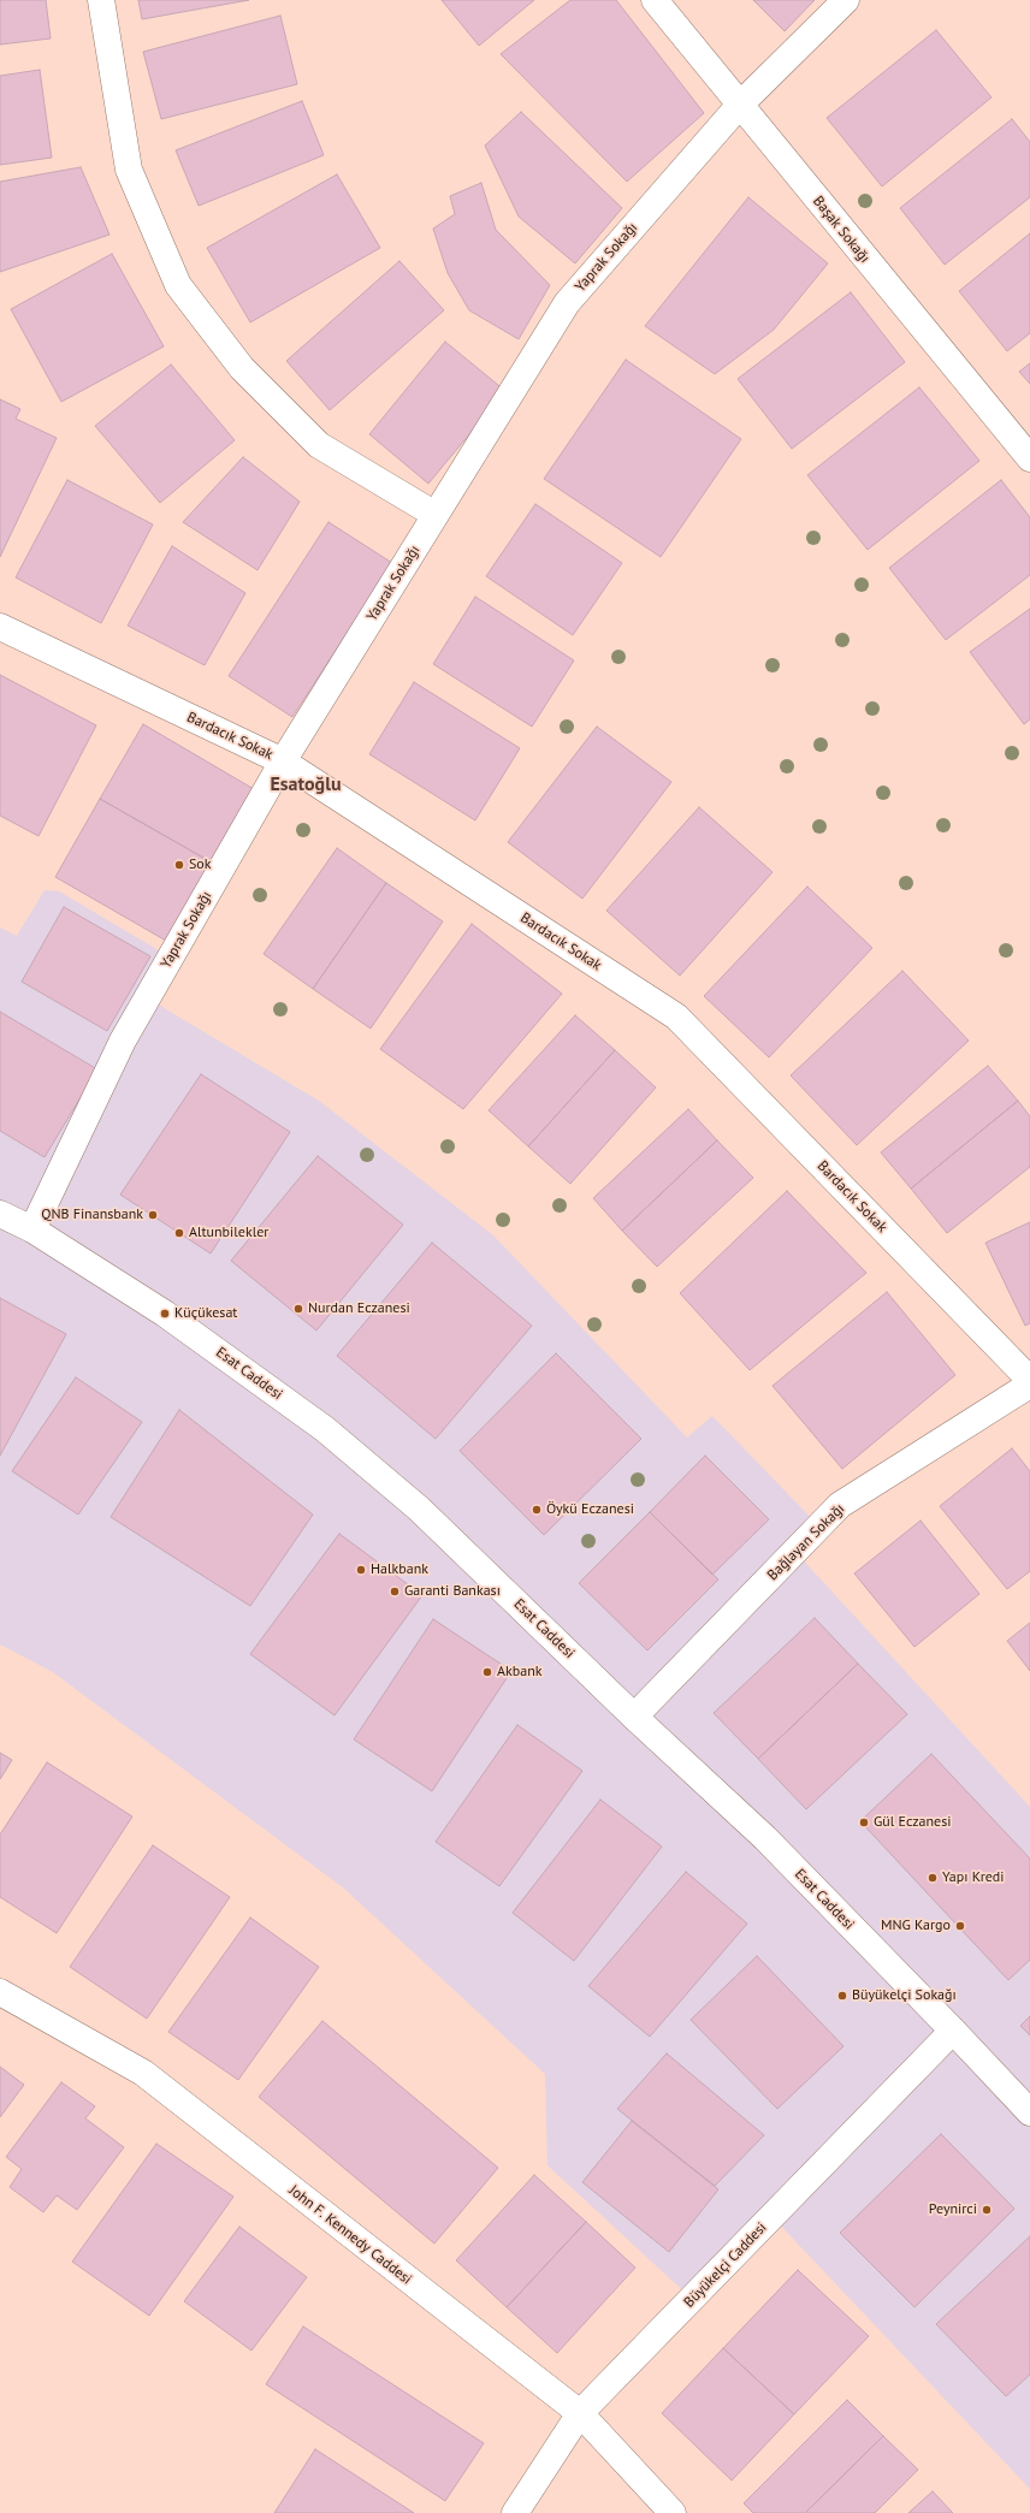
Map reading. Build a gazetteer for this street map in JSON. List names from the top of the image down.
{
  "streets": {
    "street": [
      "Başak Sokağı",
      "Yaprak Sokağı",
      "Bardacık Sokak",
      "Esat Caddesi",
      "Bağlayan Sokağı",
      "John F. Kennedy Caddesi",
      "Büyükelçi Caddesi"
    ]
  },
  "crossings": [
    ["Başak Sokağı", "Yaprak Sokağı"],
    ["Yaprak Sokağı", "Bardacık Sokak"],
    ["Yaprak Sokağı", "Esat Caddesi"],
    ["Esat Caddesi", "Bağlayan Sokağı"],
    ["Esat Caddesi", "Büyükelçi Caddesi"],
    ["John F. Kennedy Caddesi", "Büyükelçi Caddesi"]
  ],
  "districts": ["Esatoğlu"],
  "places": [
    "Sok",
    "QNB Finansbank",
    "Altunbilekler",
    "Nurdan Eczanesi",
    "Küçükesat",
    "Öykü Eczanesi",
    "Halkbank",
    "Garanti Bankası",
    "Akbank",
    "Gül Eczanesi",
    "Yapı Kredi",
    "MNG Kargo",
    "Büyükelçi Sokağı",
    "Peynirci"
  ]
}
